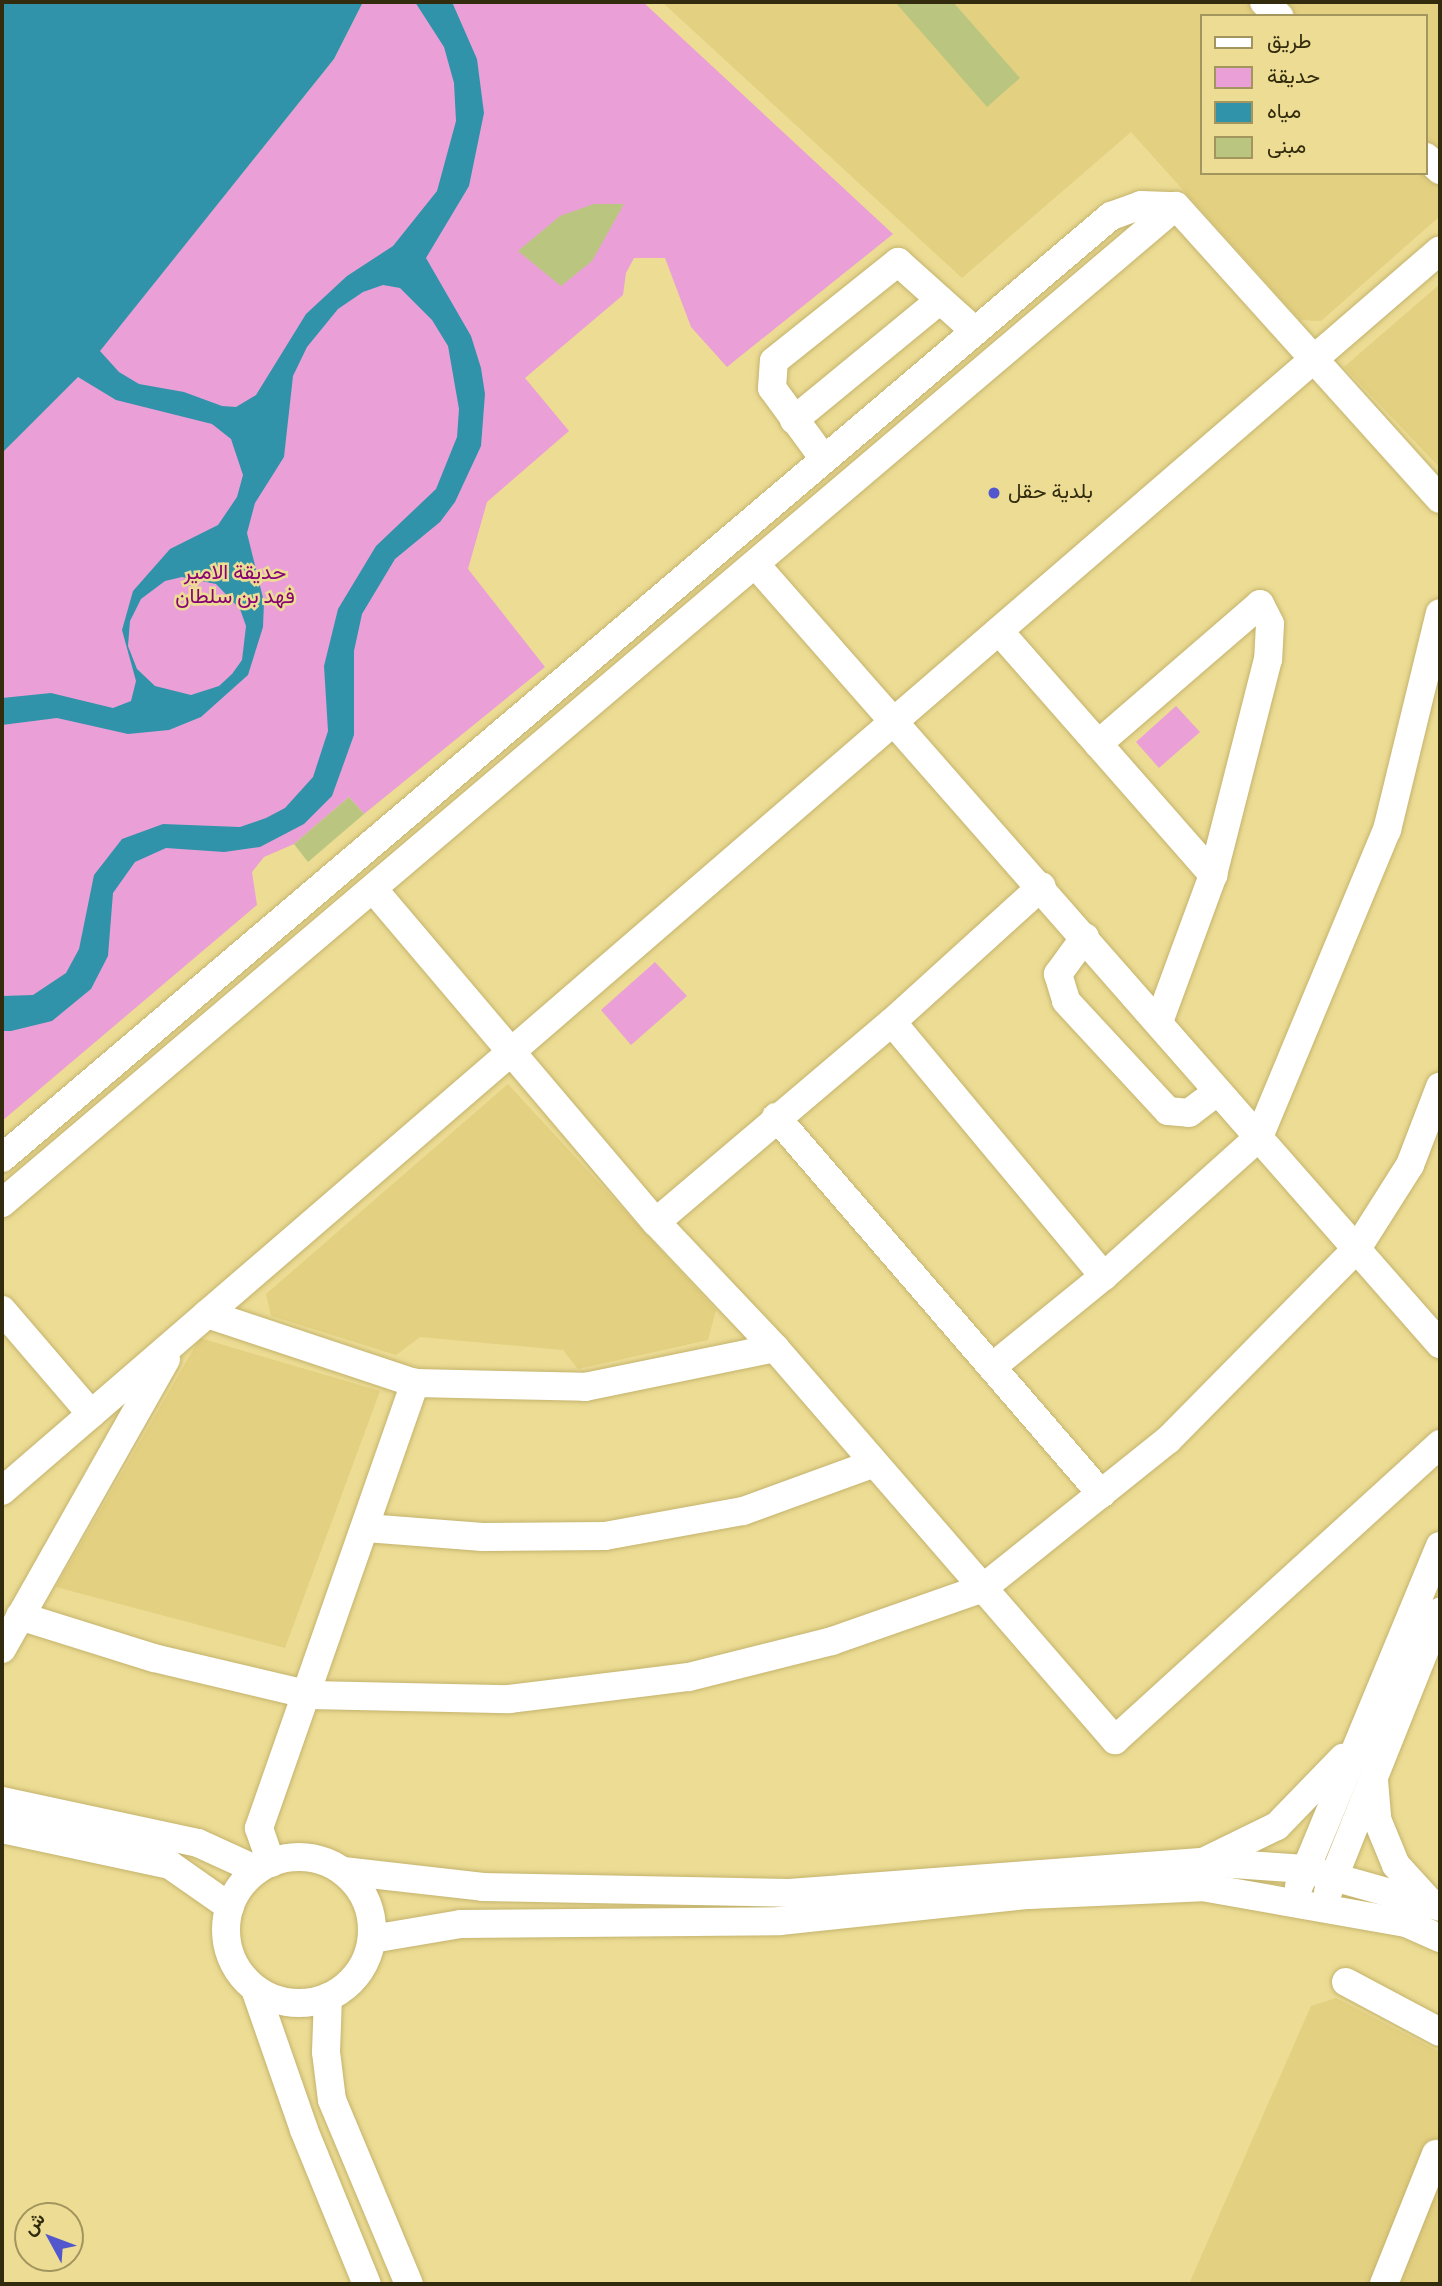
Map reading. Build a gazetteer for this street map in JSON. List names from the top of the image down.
{
  "parks": ["حديقة الامير فهد بن سلطان"],
  "places": ["بلدية حقل"],
  "legend": [
    "طريق",
    "حديقة",
    "مياه",
    "مبنى"
  ],
  "north": "top left"
}
